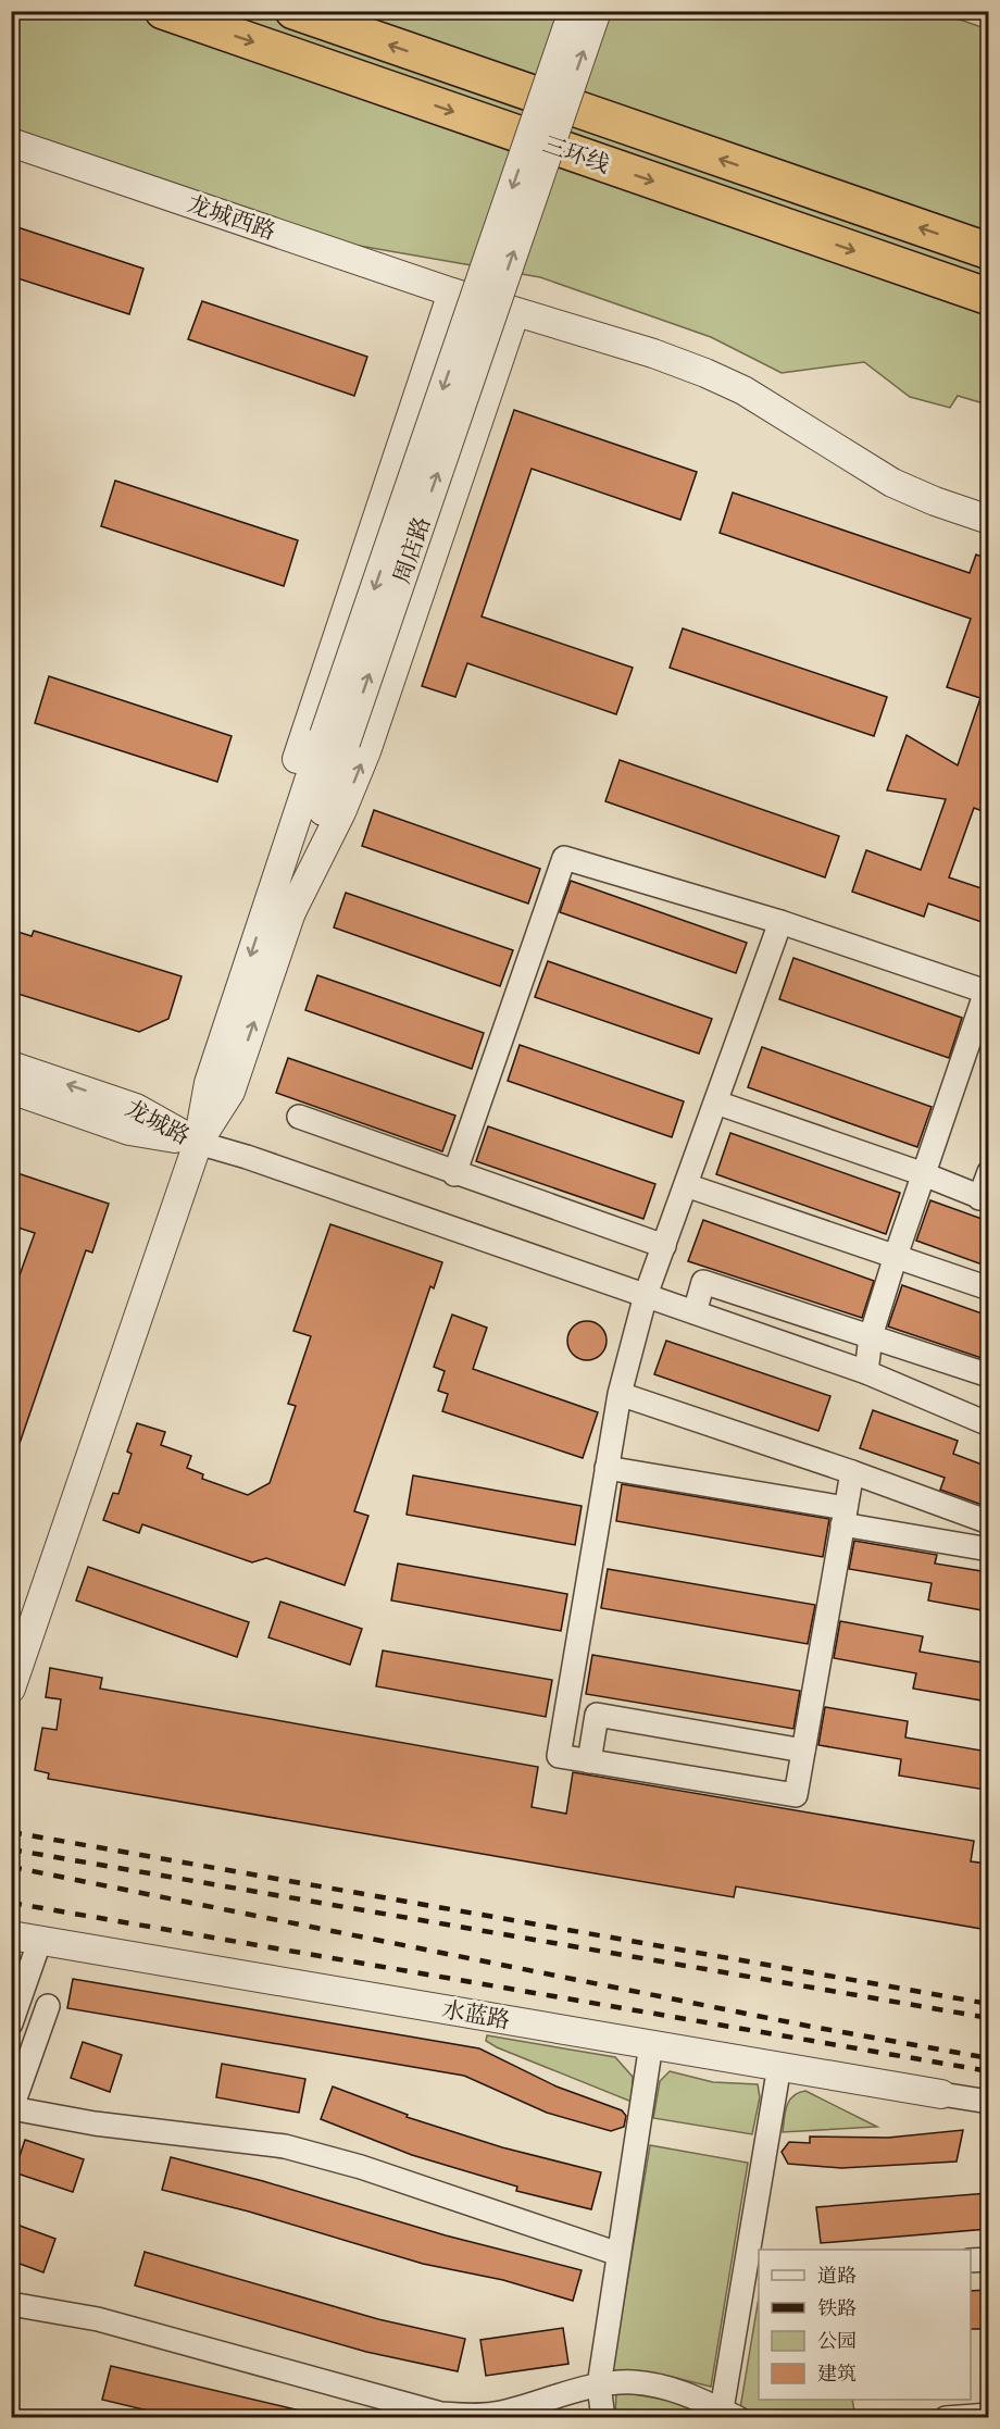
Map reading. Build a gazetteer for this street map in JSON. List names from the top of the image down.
{
  "streets": {
    "highway": ["三环线"],
    "street": [
      "龙城西路",
      "周店路",
      "龙城路",
      "水蓝路"
    ]
  },
  "crossings": [
    ["周店路", "龙城路"]
  ],
  "legend": [
    "道路",
    "铁路",
    "公园",
    "建筑"
  ]
}
